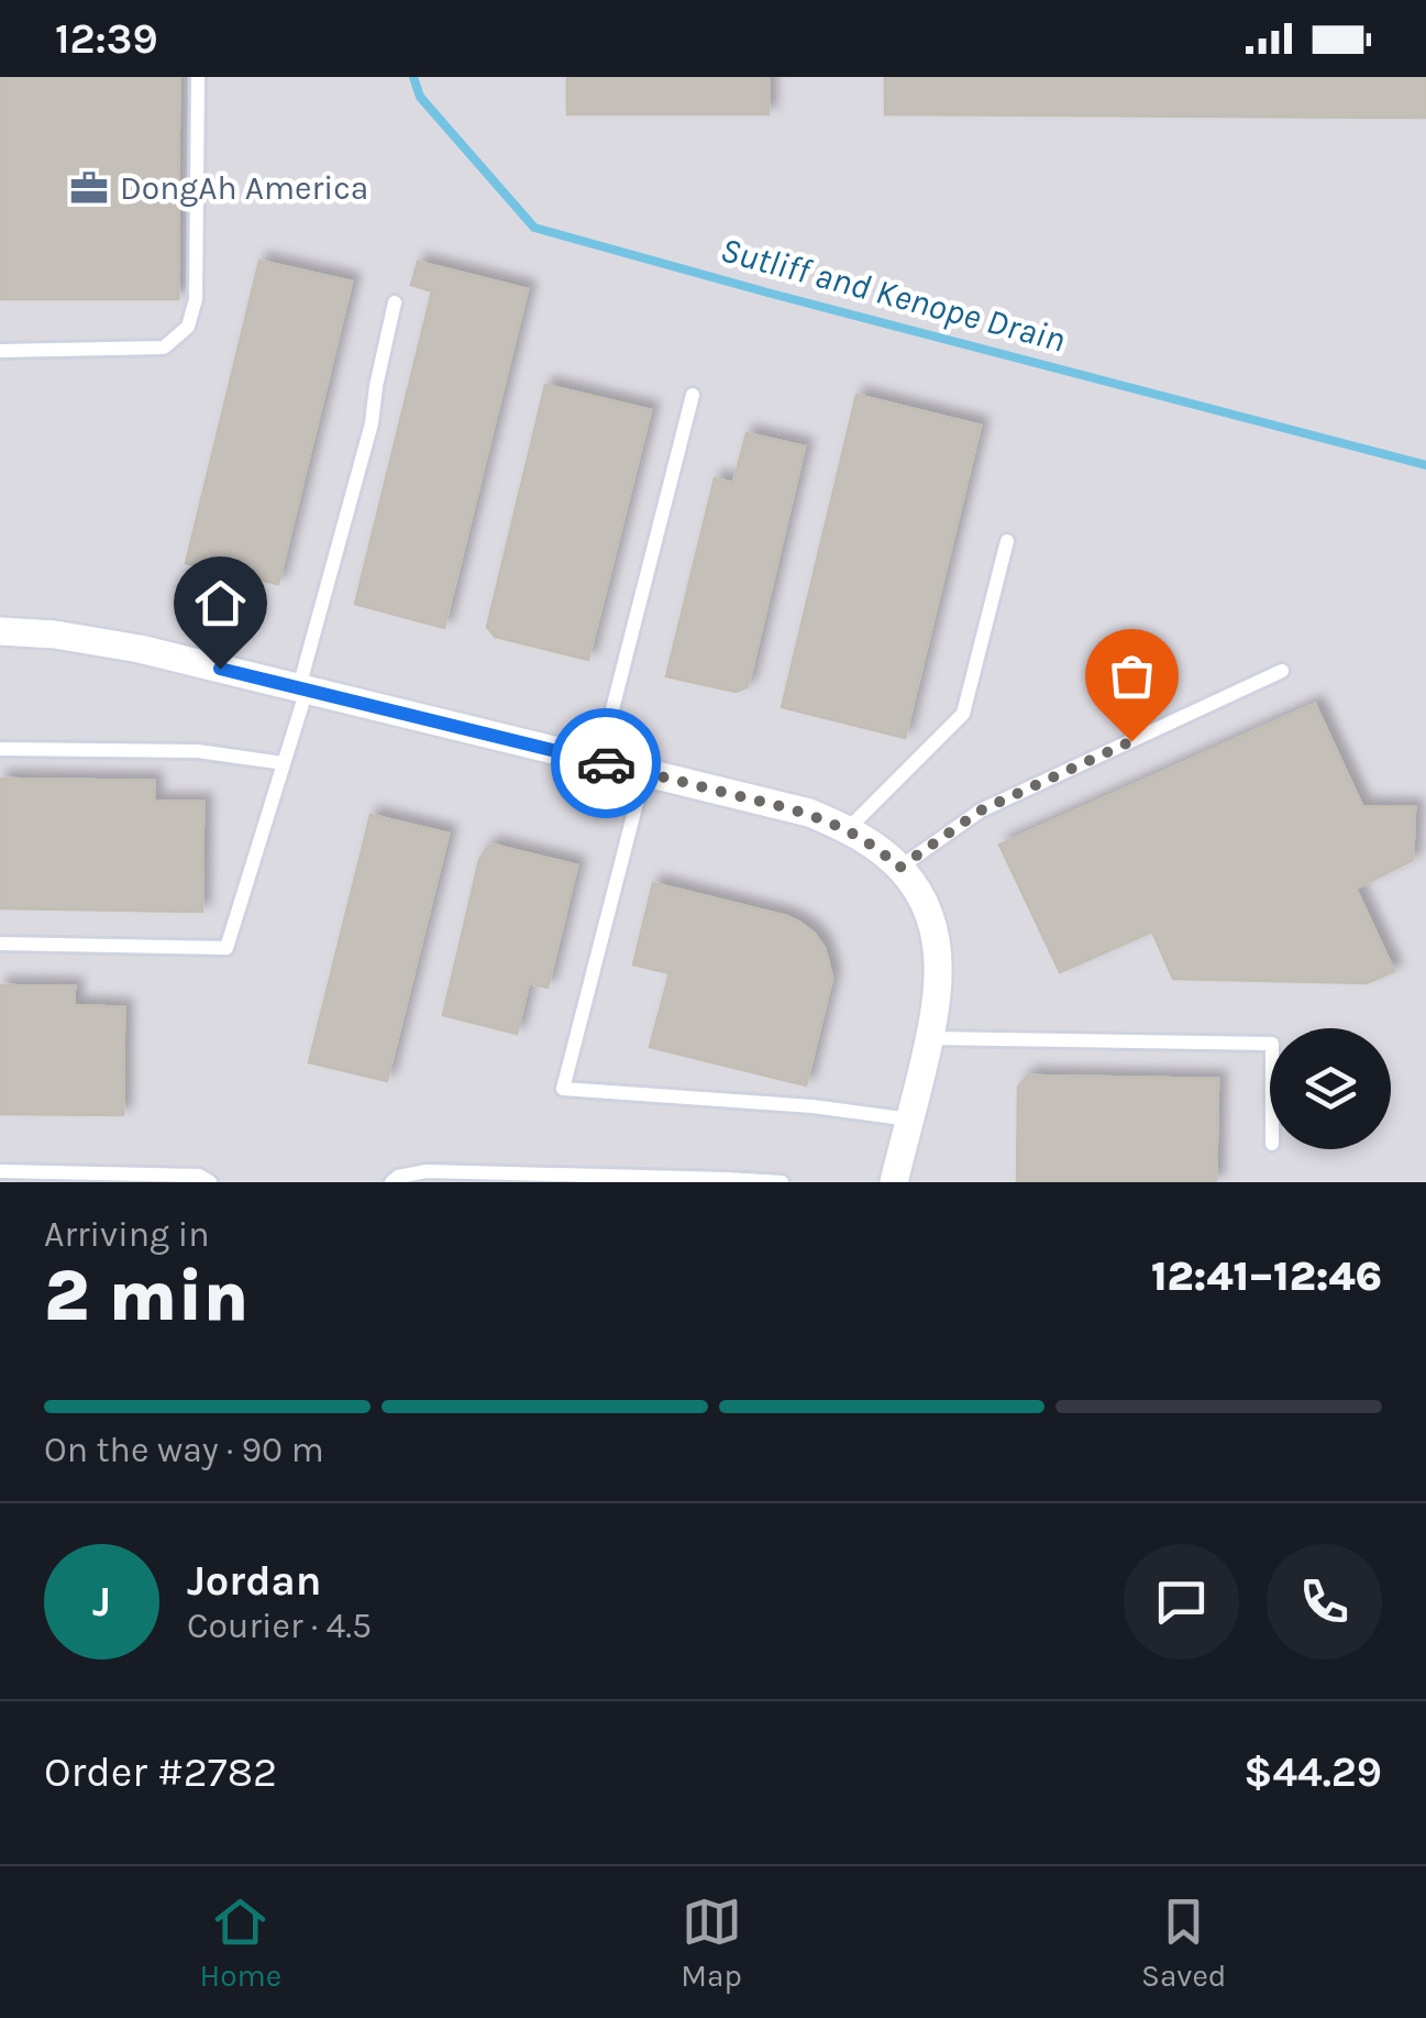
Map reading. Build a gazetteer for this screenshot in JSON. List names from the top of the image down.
{
  "water": ["Sutliff and Kenope Drain"],
  "places": {
    "office": ["DongAh America"]
  },
  "page": {
    "status": "12:39",
    "heading": ["2 min", "Arriving in", "12:41–12:46"],
    "panel": [
      "Jordan",
      "Courier · 4.5",
      "Order #2782",
      "$44.29"
    ],
    "bar": "On the way · 90 m",
    "round": "J",
    "tabs": ["Home", "Map", "Saved"]
  }
}
